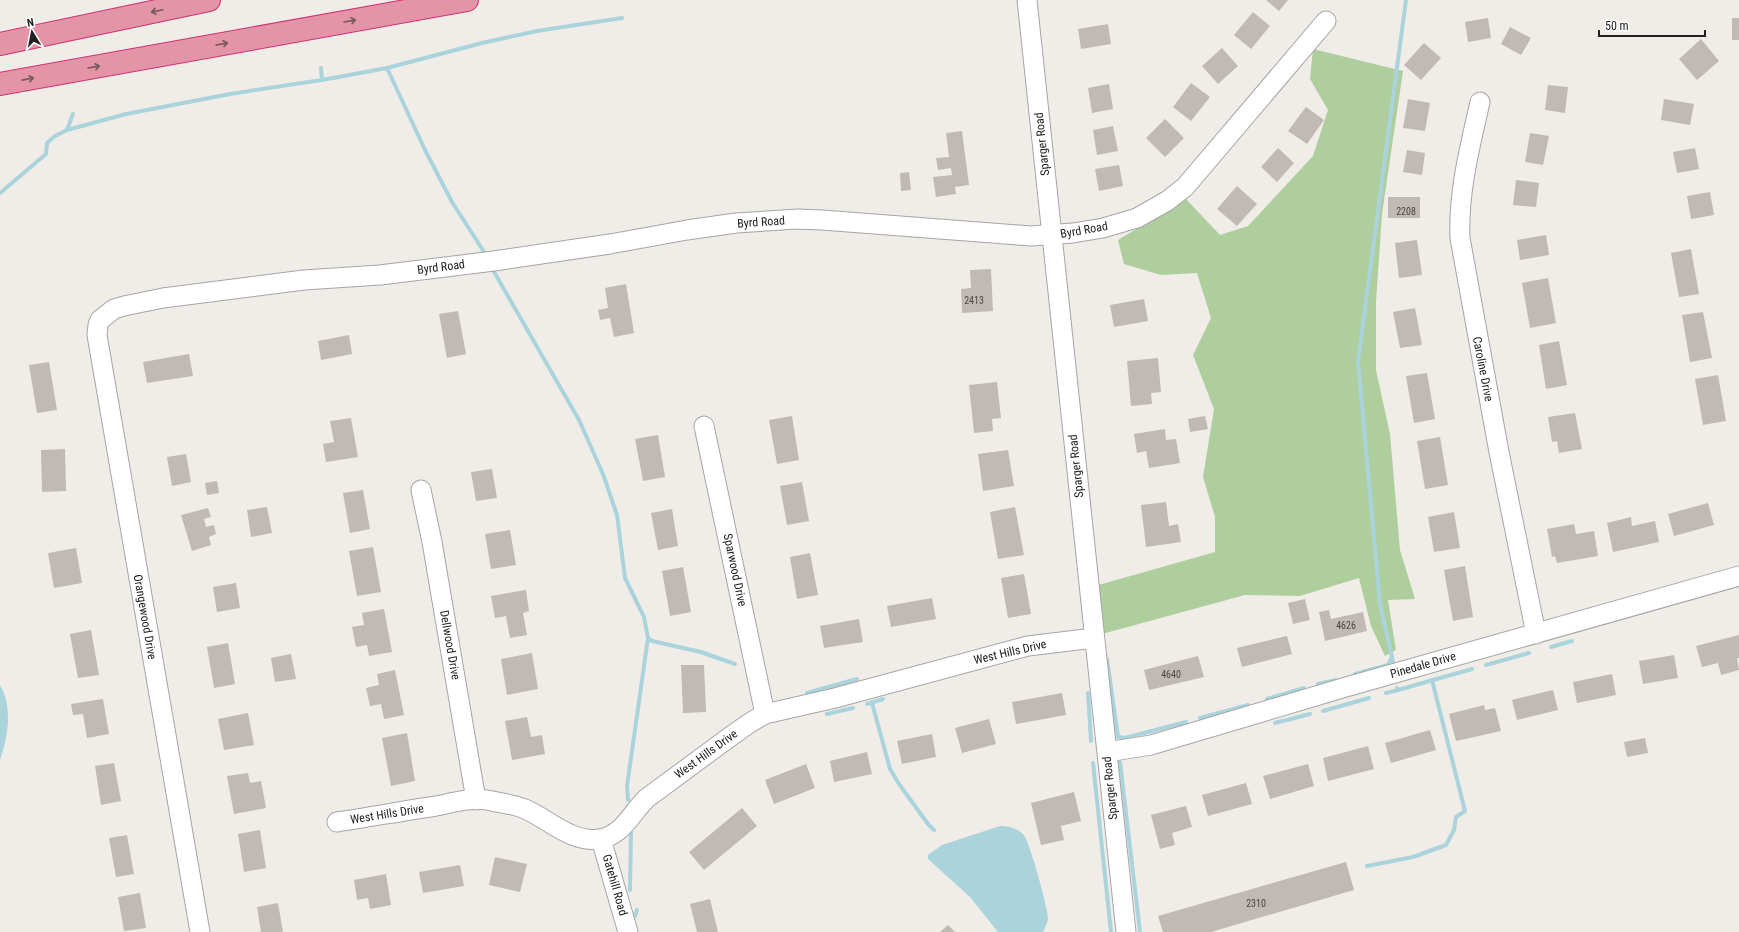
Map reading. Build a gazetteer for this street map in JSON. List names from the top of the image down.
{
  "streets": {
    "street": [
      "Sparger Road",
      "Byrd Road",
      "Caroline Drive",
      "Sparwood Drive",
      "Orangewood Drive",
      "Dellwood Drive",
      "West Hills Drive",
      "Pinedale Drive",
      "Gatehill Road"
    ]
  },
  "crossings": [
    ["Sparger Road", "Byrd Road"],
    ["Sparger Road", "West Hills Drive"],
    ["Sparger Road", "Pinedale Drive"],
    ["Byrd Road", "Orangewood Drive"],
    ["Caroline Drive", "Pinedale Drive"],
    ["Sparwood Drive", "West Hills Drive"],
    ["Dellwood Drive", "West Hills Drive"],
    ["West Hills Drive", "Gatehill Road"]
  ],
  "house_numbers": [
    "2208",
    "2413",
    "4626",
    "4640",
    "2310"
  ],
  "scale_bar": "50 m",
  "north": "top"
}
